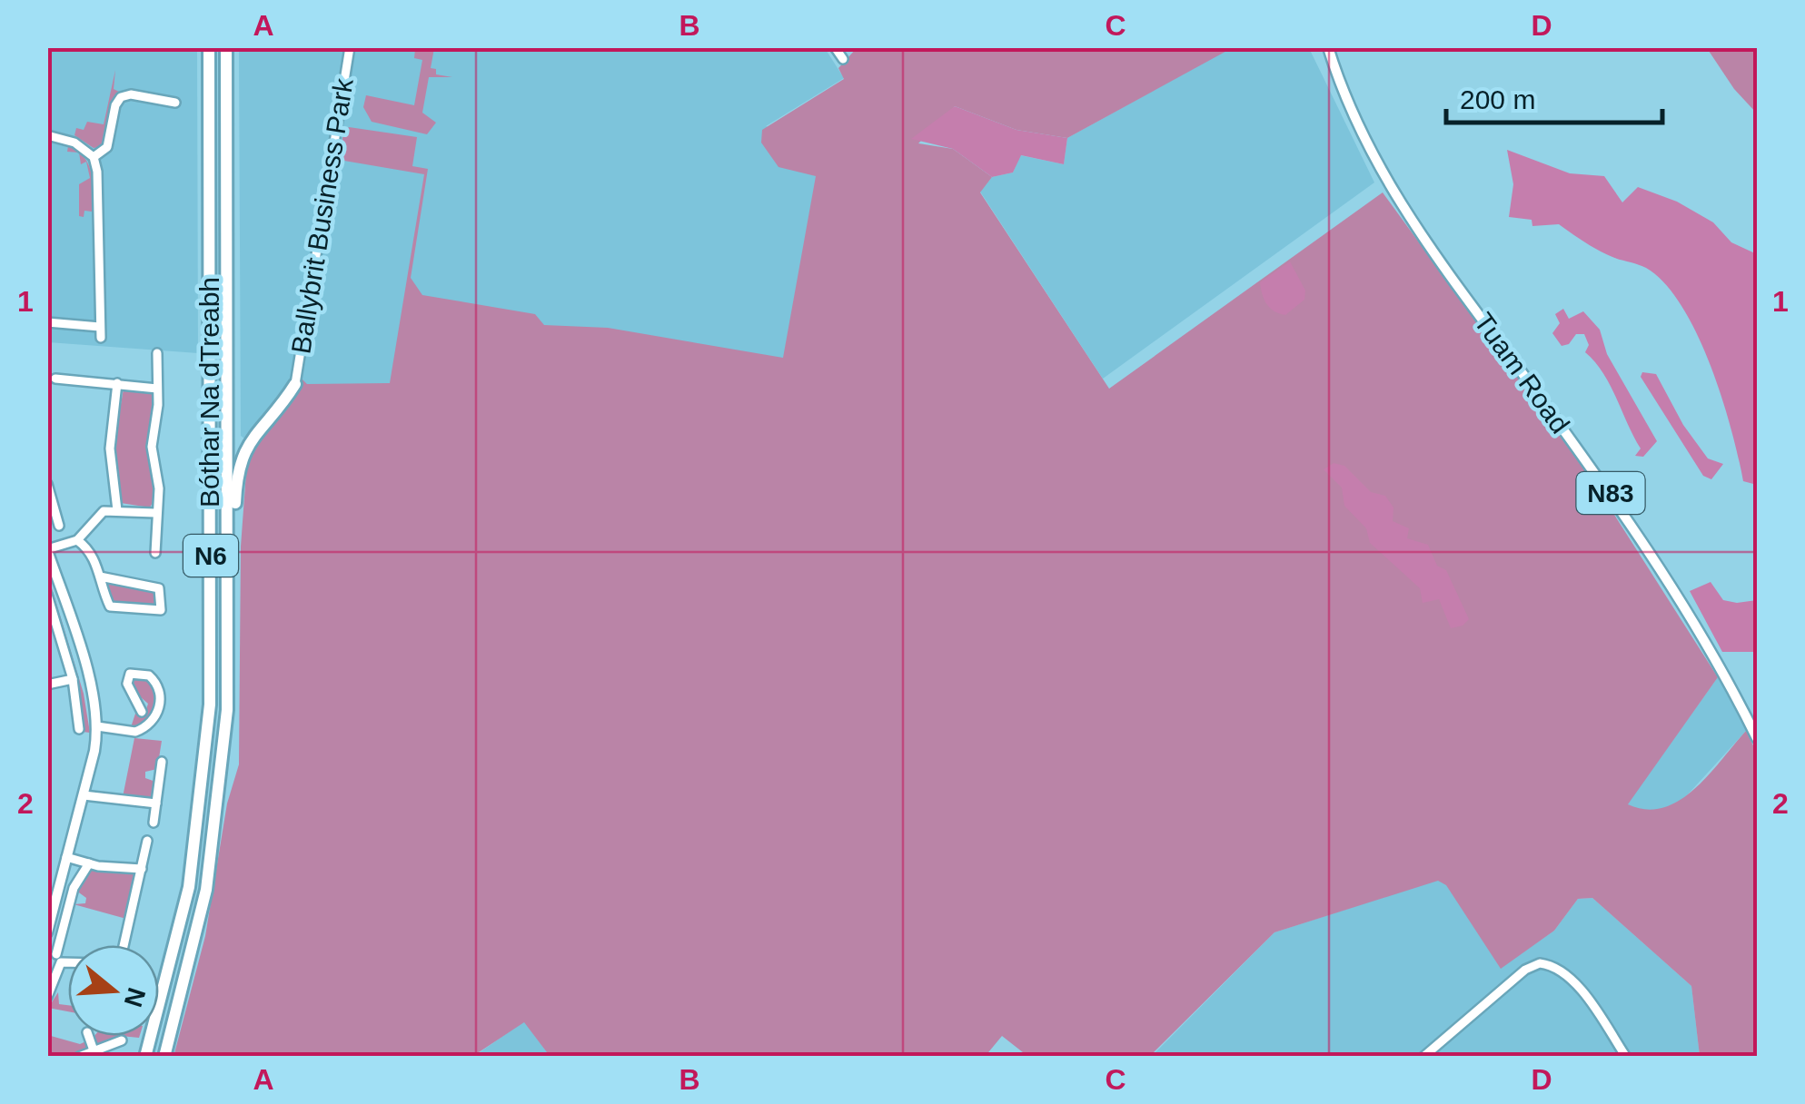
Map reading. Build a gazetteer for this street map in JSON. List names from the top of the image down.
{
  "streets": {
    "highway": ["Bóthar Na dTreabh", "N6"],
    "main road": ["Tuam Road", "N83"],
    "street": ["Ballybrit Business Park"]
  },
  "scale_bar": "200 m",
  "north": "right",
  "grid": {
    "columns": [
      "A",
      "B",
      "C",
      "D"
    ],
    "rows": ["1", "2"]
  }
}
